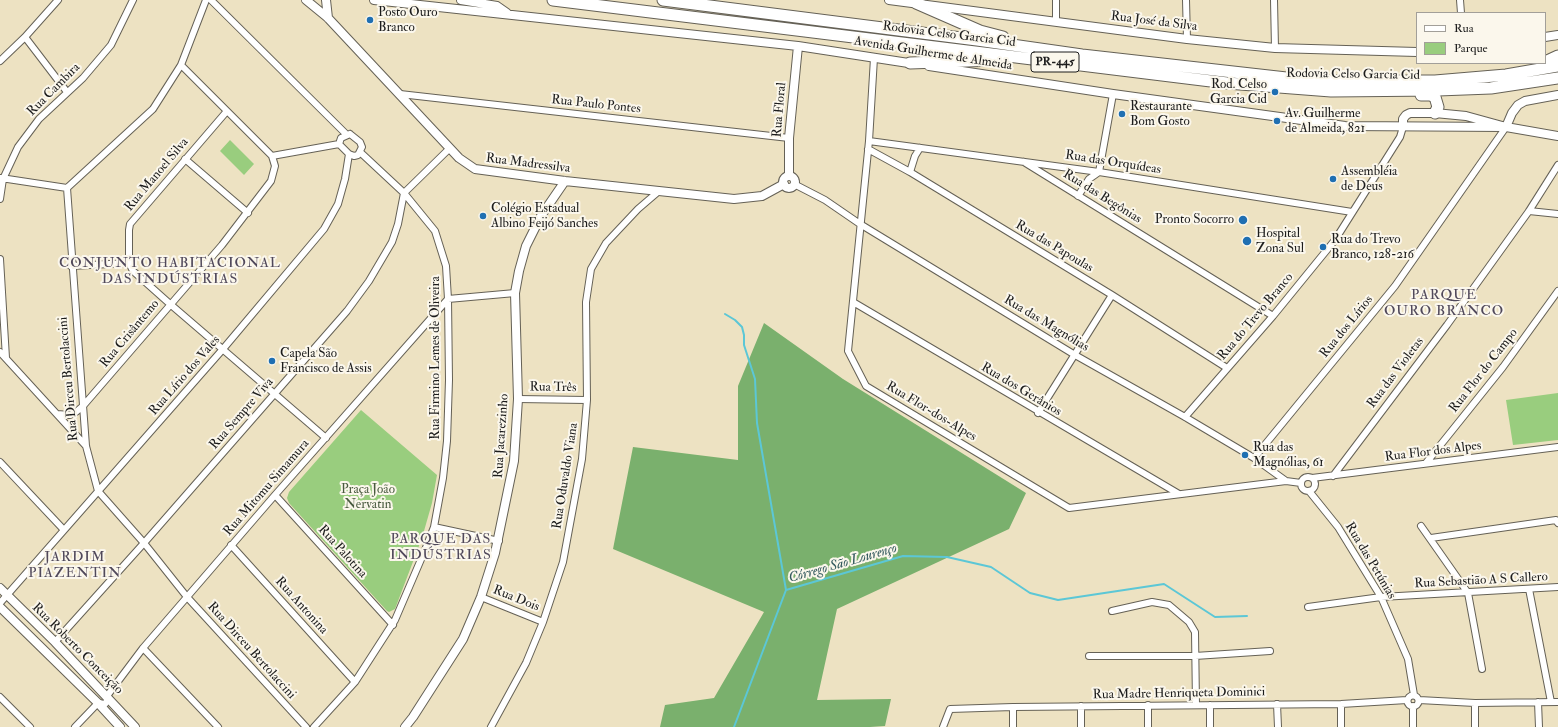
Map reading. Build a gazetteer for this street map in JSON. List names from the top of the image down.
{
  "streets": {
    "highway": ["Rodovia Celso Garcia Cid", "PR-445"],
    "street": [
      "Rua José da Silva",
      "Avenida Guilherme de Almeida",
      "Rua Cambira",
      "Rua Paulo Pontes",
      "Rua Floral",
      "Rua das Orquídeas",
      "Rua Madressilva",
      "Rua Manoel Silva",
      "Rua das Begônias",
      "Rua das Papoulas",
      "Rua do Trevo Branco",
      "Rua das Magnólias",
      "Rua dos Lírios",
      "Rua Crisântemo",
      "Rua Firmino Lemes de Oliveira",
      "Rua Flor do Campo",
      "Rua das Violetas",
      "Rua Lírio dos Vales",
      "Rua Dirceu Bertolaccini",
      "Rua Três",
      "Rua dos Gerânios",
      "Rua Flor-dos-Alpes",
      "Rua Sempre Viva",
      "Rua Jacarezinho",
      "Rua Flor dos Alpes",
      "Rua Oduvaldo Viana",
      "Rua Mitomu Simamura",
      "Rua Palotina",
      "Rua das Petúnias",
      "Rua Sebastião A S Callero",
      "Rua Dois",
      "Rua Antonina",
      "Rua Roberto Conceição",
      "Rua Madre Henriqueta Dominici"
    ]
  },
  "crossings": [
    ["Avenida Guilherme de Almeida", "Rua Floral"],
    ["Avenida Guilherme de Almeida", "Rua do Trevo Branco"],
    ["Avenida Guilherme de Almeida", "Rua dos Lírios"],
    ["Avenida Guilherme de Almeida", "Rua Flor-dos-Alpes"],
    ["Rua Paulo Pontes", "Rua Floral"],
    ["Rua Paulo Pontes", "Rua Madressilva"],
    ["Rua Floral", "Rua Madressilva"],
    ["Rua Floral", "Rua das Magnólias"],
    ["Rua das Orquídeas", "Rua das Begônias"],
    ["Rua das Orquídeas", "Rua do Trevo Branco"],
    ["Rua das Orquídeas", "Rua Flor-dos-Alpes"],
    ["Rua Madressilva", "Rua das Magnólias"],
    ["Rua Madressilva", "Rua Jacarezinho"],
    ["Rua Madressilva", "Rua Oduvaldo Viana"],
    ["Rua das Begônias", "Rua do Trevo Branco"],
    ["Rua das Papoulas", "Rua do Trevo Branco"],
    ["Rua das Papoulas", "Rua Flor-dos-Alpes"],
    ["Rua do Trevo Branco", "Rua das Magnólias"],
    ["Rua das Magnólias", "Rua dos Lírios"],
    ["Rua das Magnólias", "Rua Flor-dos-Alpes"],
    ["Rua Crisântemo", "Rua Dirceu Bertolaccini"],
    ["Rua Firmino Lemes de Oliveira", "Rua Lírio dos Vales"],
    ["Rua Firmino Lemes de Oliveira", "Rua Sempre Viva"],
    ["Rua Firmino Lemes de Oliveira", "Rua Mitomu Simamura"],
    ["Rua Firmino Lemes de Oliveira", "Rua Palotina"],
    ["Rua Firmino Lemes de Oliveira", "Rua Antonina"],
    ["Rua Flor do Campo", "Rua Flor dos Alpes"],
    ["Rua das Violetas", "Rua Flor dos Alpes"],
    ["Rua Lírio dos Vales", "Rua Dirceu Bertolaccini"],
    ["Rua Lírio dos Vales", "Rua Roberto Conceição"],
    ["Rua Dirceu Bertolaccini", "Rua Sempre Viva"],
    ["Rua Dirceu Bertolaccini", "Rua Mitomu Simamura"],
    ["Rua Três", "Rua Jacarezinho"],
    ["Rua Três", "Rua Oduvaldo Viana"],
    ["Rua dos Gerânios", "Rua Flor-dos-Alpes"],
    ["Rua Flor-dos-Alpes", "Rua Flor dos Alpes"],
    ["Rua Flor-dos-Alpes", "Rua das Petúnias"],
    ["Rua Sempre Viva", "Rua Roberto Conceição"],
    ["Rua Jacarezinho", "Rua Dois"],
    ["Rua Flor dos Alpes", "Rua das Petúnias"],
    ["Rua Oduvaldo Viana", "Rua Dois"],
    ["Rua Mitomu Simamura", "Rua Palotina"],
    ["Rua Mitomu Simamura", "Rua Antonina"],
    ["Rua Mitomu Simamura", "Rua Roberto Conceição"],
    ["Rua das Petúnias", "Rua Sebastião A S Callero"],
    ["Rua das Petúnias", "Rua Madre Henriqueta Dominici"]
  ],
  "districts": [
    "CONJUNTO HABITACIONAL DAS INDÚSTRIAS",
    "PARQUE OURO BRANCO",
    "PARQUE DAS INDÚSTRIAS",
    "JARDIM PIAZENTIN"
  ],
  "water": ["Córrego São Lourenço"],
  "parks": ["Praça João Nervatin"],
  "places": [
    "Posto Ouro Branco",
    "Rod. Celso Garcia Cid",
    "Restaurante Bom Gosto",
    "Av. Guilherme de Almeida, 821",
    "Assembléia de Deus",
    "Colégio Estadual Albino Feijó Sanches",
    "Pronto Socorro",
    "Hospital Zona Sul",
    "Rua do Trevo Branco, 128-216",
    "Capela São Francisco de Assis",
    "Rua das Magnólias, 61"
  ],
  "legend": ["Rua", "Parque"]
}
